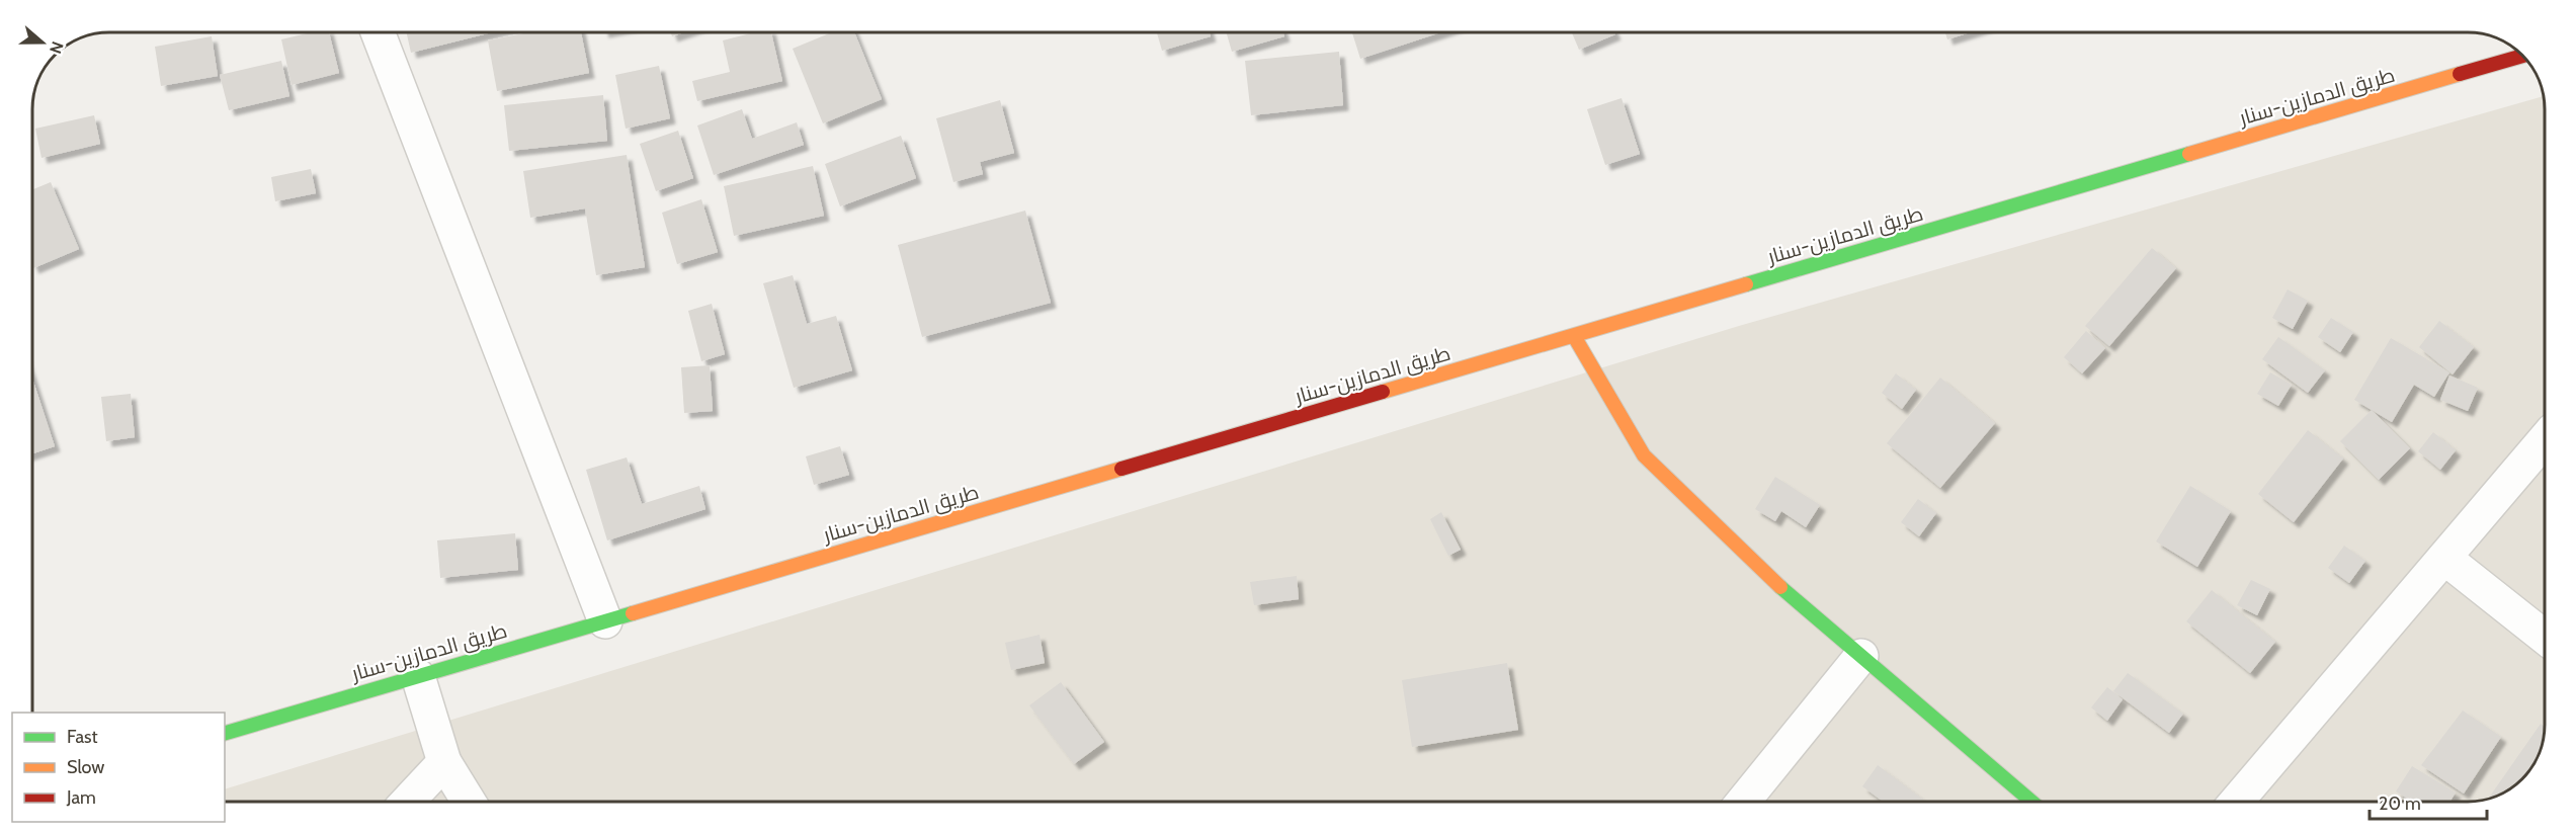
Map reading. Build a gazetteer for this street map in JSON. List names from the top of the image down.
{
  "streets": {
    "main road": ["طريق الدمازين-سنار"]
  },
  "legend": ["Fast", "Slow", "Jam"],
  "scale_bar": "20 m",
  "north": "right"
}
